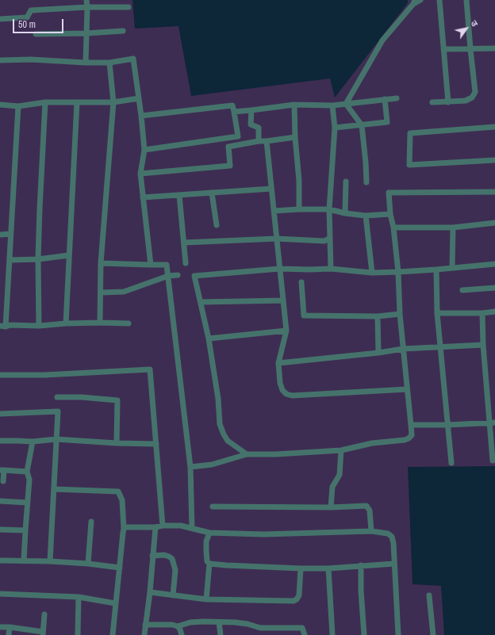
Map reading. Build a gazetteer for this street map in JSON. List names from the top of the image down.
{
  "scale_bar": "50 m",
  "north": "top right"
}
